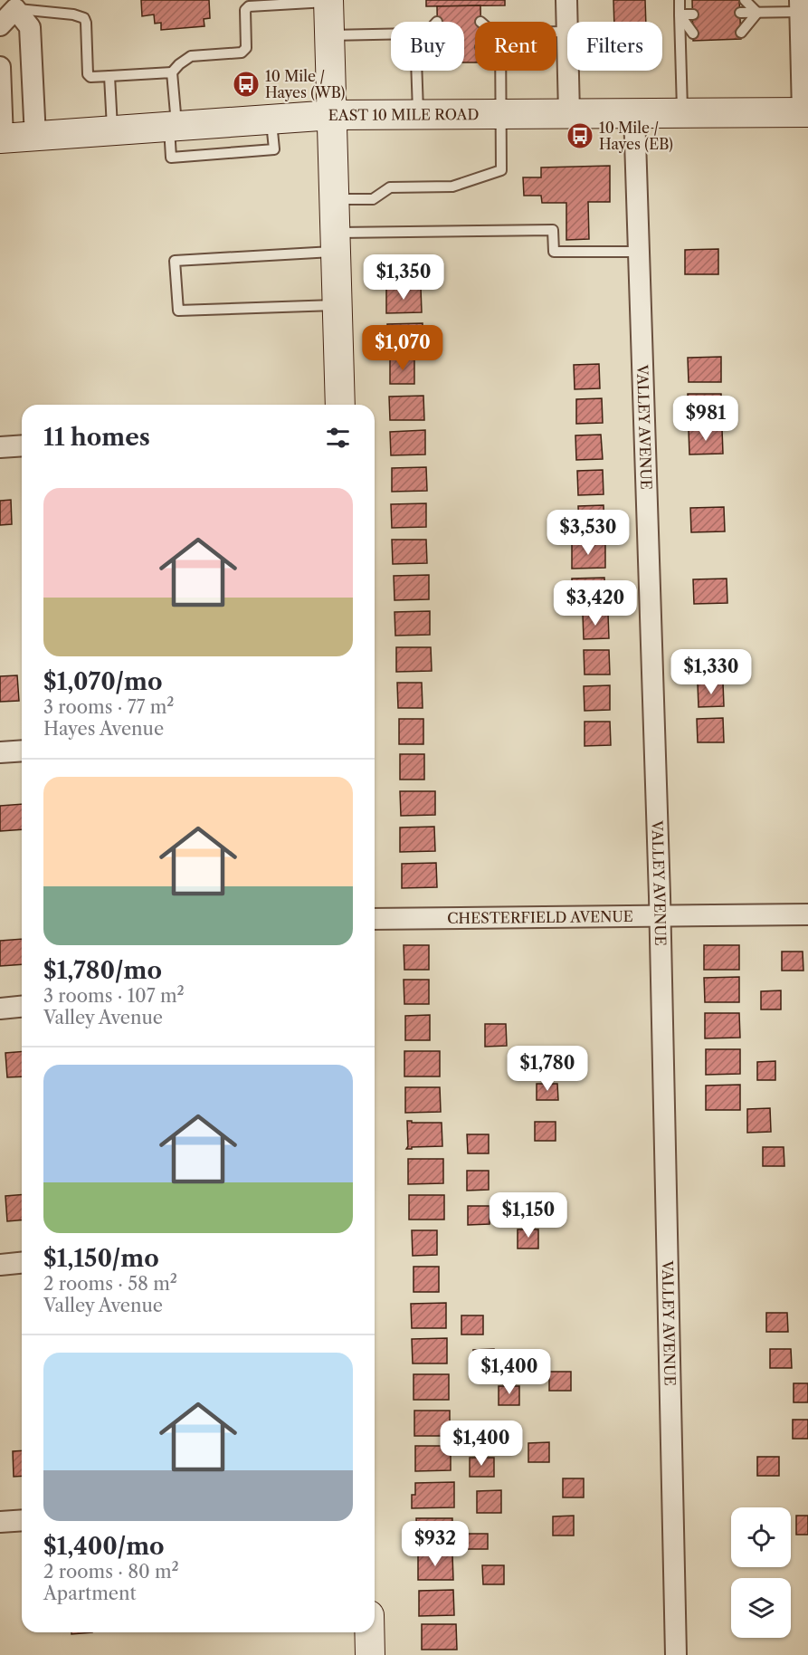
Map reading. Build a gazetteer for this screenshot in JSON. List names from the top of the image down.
{
  "streets": {
    "main road": ["EAST 10 MILE ROAD"],
    "street": ["VALLEY AVENUE", "CHESTERFIELD AVENUE"]
  },
  "crossings": [
    ["EAST 10 MILE ROAD", "VALLEY AVENUE"],
    ["VALLEY AVENUE", "CHESTERFIELD AVENUE"]
  ],
  "places": {
    "bus stop": ["10 Mile / Hayes (WB)", "10 Mile / Hayes (EB)"]
  },
  "page": {
    "chip": ["Buy", "Rent", "Filters"],
    "price": [
      "$1,350",
      "$1,070",
      "$981",
      "$3,530",
      "$3,420",
      "$1,330",
      "$1,780",
      "$1,150",
      "$1,400",
      "$1,400",
      "$932"
    ],
    "heading": "11 homes",
    "list": [
      {
        "name": "$1,070/mo",
        "note": "3 rooms · 77 m² · Hayes Avenue"
      },
      {
        "name": "$1,780/mo",
        "note": "3 rooms · 107 m² · Valley Avenue"
      },
      {
        "name": "$1,150/mo",
        "note": "2 rooms · 58 m² · Valley Avenue"
      },
      {
        "name": "$1,400/mo",
        "note": "2 rooms · 80 m² · Apartment"
      }
    ]
  }
}
